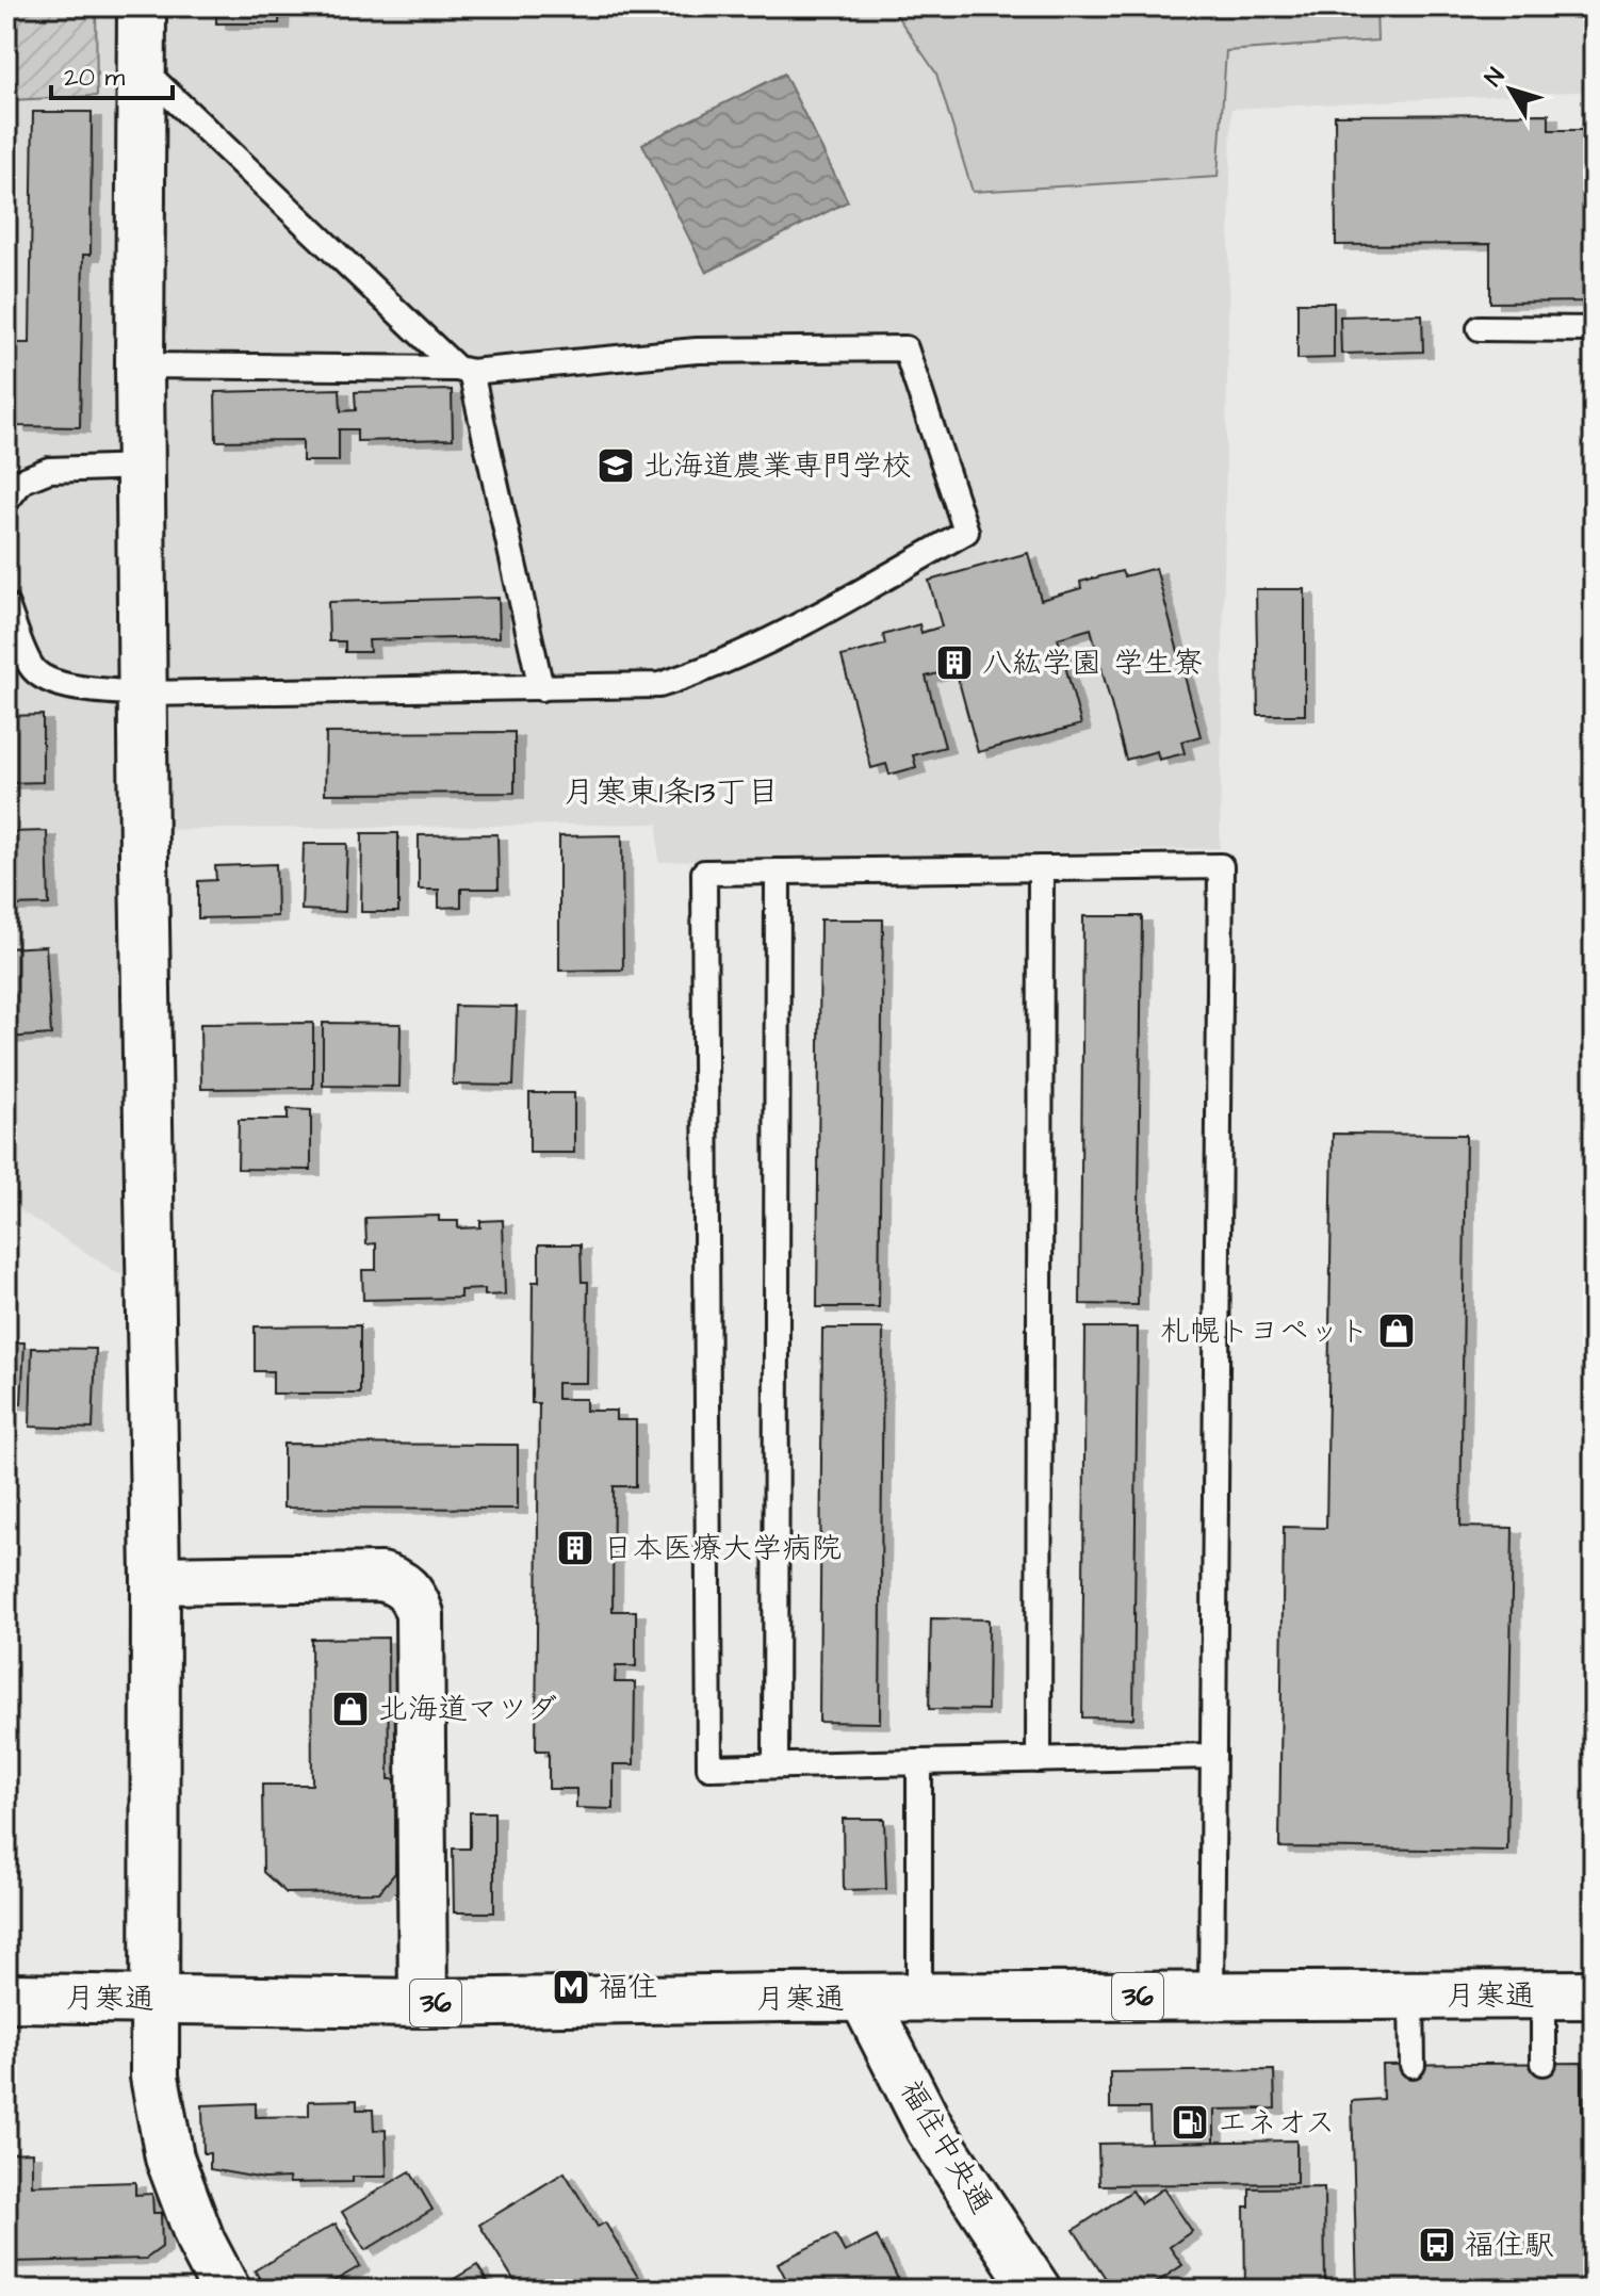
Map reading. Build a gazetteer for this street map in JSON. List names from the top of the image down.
{
  "streets": {
    "main road": ["月寒通", "36", "福住中央通"]
  },
  "crossings": [
    ["月寒通", "福住中央通"]
  ],
  "districts": ["月寒東1条13丁目"],
  "places": {
    "school or university": ["北海道農業専門学校"],
    "building": ["八紘学園 学生寮", "日本医療大学病院"],
    "shop": ["札幌トヨペット", "北海道マツダ"],
    "metro station": ["福住"],
    "fuel station": ["エネオス"],
    "bus stop": ["福住駅"]
  },
  "scale_bar": "20 m",
  "north": "top left"
}
